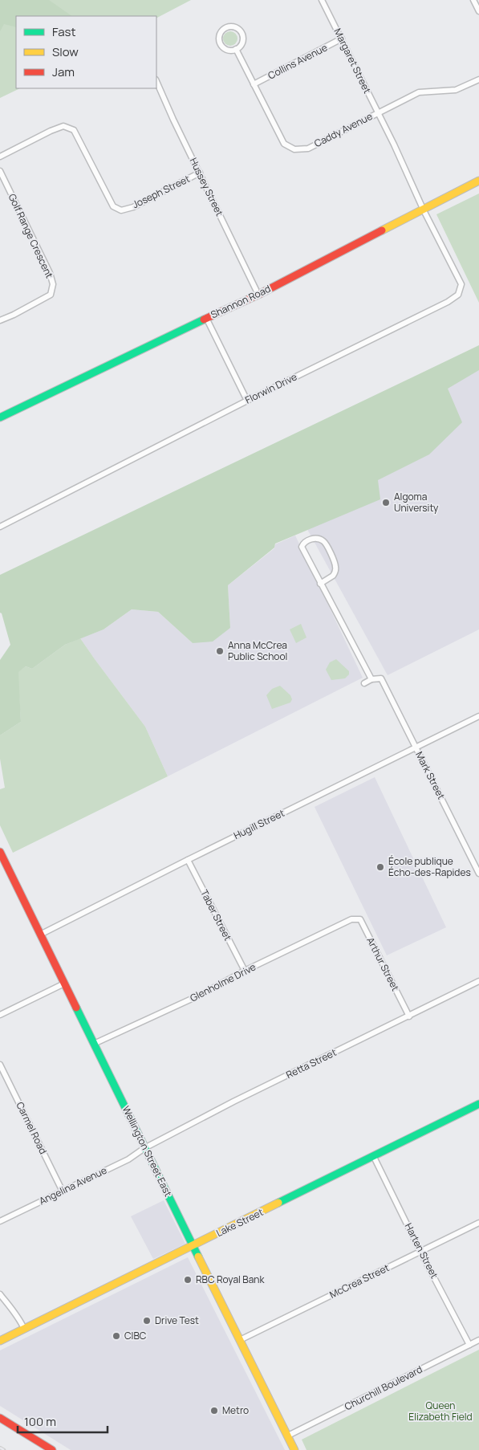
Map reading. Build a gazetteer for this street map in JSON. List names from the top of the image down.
{
  "streets": {
    "street": [
      "Margaret Street",
      "Collins Avenue",
      "Caddy Avenue",
      "Hussey Street",
      "Joseph Street",
      "Golf Range Crescent",
      "Shannon Road",
      "Florwin Drive",
      "Mark Street",
      "Hugill Street",
      "Taber Street",
      "Arthur Street",
      "Glenholme Drive",
      "Retta Street",
      "Carmel Road",
      "Wellington Street East",
      "Angelina Avenue",
      "Lake Street",
      "Harten Street",
      "McCrea Street",
      "Churchill Boulevard"
    ]
  },
  "crossings": [
    ["Margaret Street", "Collins Avenue"],
    ["Margaret Street", "Caddy Avenue"],
    ["Margaret Street", "Shannon Road"],
    ["Margaret Street", "Florwin Drive"],
    ["Collins Avenue", "Caddy Avenue"],
    ["Hussey Street", "Joseph Street"],
    ["Hussey Street", "Shannon Road"],
    ["Shannon Road", "Florwin Drive"],
    ["Mark Street", "Hugill Street"],
    ["Hugill Street", "Taber Street"],
    ["Hugill Street", "Wellington Street East"],
    ["Taber Street", "Glenholme Drive"],
    ["Arthur Street", "Glenholme Drive"],
    ["Arthur Street", "Retta Street"],
    ["Glenholme Drive", "Wellington Street East"],
    ["Retta Street", "Wellington Street East"],
    ["Retta Street", "Angelina Avenue"],
    ["Carmel Road", "Angelina Avenue"],
    ["Wellington Street East", "Angelina Avenue"],
    ["Wellington Street East", "Lake Street"],
    ["Wellington Street East", "McCrea Street"],
    ["Wellington Street East", "Churchill Boulevard"],
    ["Lake Street", "Harten Street"],
    ["Harten Street", "McCrea Street"],
    ["Harten Street", "Churchill Boulevard"]
  ],
  "parks": ["Queen Elizabeth Field"],
  "places": [
    "Algoma University",
    "Anna McCrea Public School",
    "École publique Écho-des-Rapides",
    "RBC Royal Bank",
    "Drive Test",
    "CIBC",
    "Metro"
  ],
  "legend": ["Fast", "Slow", "Jam"],
  "scale_bar": "100 m"
}
